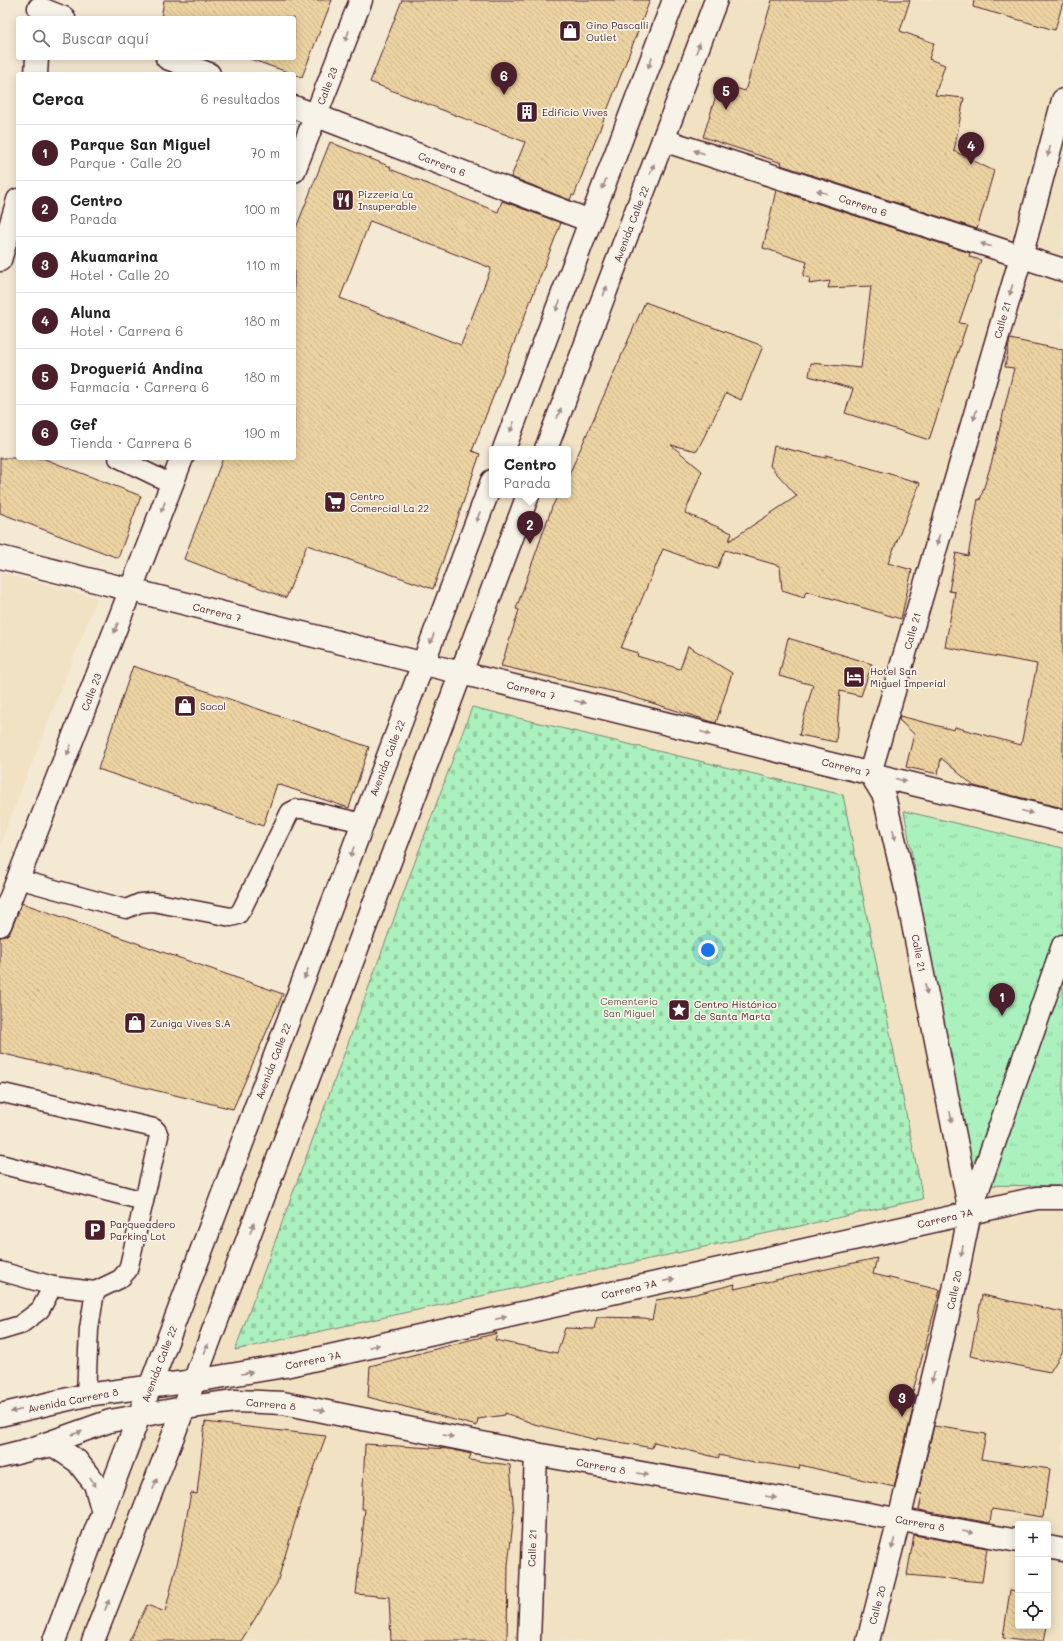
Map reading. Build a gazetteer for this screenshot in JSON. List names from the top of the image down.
{
  "streets": {
    "street": [
      "Calle 23",
      "Carrera 6",
      "Avenida Calle 22",
      "Calle 21",
      "Carrera 7",
      "Carrera 7A",
      "Calle 20",
      "Avenida Carrera 8",
      "Carrera 8"
    ]
  },
  "crossings": [
    ["Calle 23", "Carrera 6"],
    ["Calle 23", "Carrera 7"],
    ["Carrera 6", "Avenida Calle 22"],
    ["Carrera 6", "Calle 21"],
    ["Avenida Calle 22", "Carrera 7"],
    ["Avenida Calle 22", "Avenida Carrera 8"],
    ["Calle 21", "Carrera 7"],
    ["Calle 21", "Carrera 7A"],
    ["Calle 21", "Calle 20"],
    ["Calle 21", "Carrera 8"],
    ["Carrera 7A", "Calle 20"],
    ["Carrera 7A", "Avenida Carrera 8"],
    ["Calle 20", "Carrera 8"]
  ],
  "one_way": [
    "Calle 23",
    "Carrera 6",
    "Calle 21",
    "Carrera 7",
    "Carrera 7A",
    "Calle 20",
    "Carrera 8"
  ],
  "parks": ["Cementerio San Miguel"],
  "places": {
    "shop": ["Gino Pascalli Outlet", "Socol", "Zuniga Vives S.A"],
    "building": ["Edificio Vives"],
    "restaurant": ["Pizzería La Insuperable"],
    "supermarket": ["Centro Comercial La 22"],
    "hotel": ["Hotel San Miguel Imperial"],
    "place": ["Centro Histórico de Santa Marta"],
    "parking": ["Parqueadero Parking Lot"]
  },
  "page": {
    "search": "Buscar aquí",
    "pins": [
      "6",
      "5",
      "4",
      "2",
      "1",
      "3"
    ],
    "heading": ["Cerca", "6 resultados"],
    "list": [
      {
        "mark": "1",
        "name": "Parque San Miguel",
        "note": "Parque · Calle 20",
        "value": "70 m"
      },
      {
        "mark": "2",
        "name": "Centro",
        "note": "Parada",
        "value": "100 m"
      },
      {
        "mark": "3",
        "name": "Akuamarina",
        "note": "Hotel · Calle 20",
        "value": "110 m"
      },
      {
        "mark": "4",
        "name": "Aluna",
        "note": "Hotel · Carrera 6",
        "value": "180 m"
      },
      {
        "mark": "5",
        "name": "Drogueriá Andina",
        "note": "Farmacia · Carrera 6",
        "value": "180 m"
      },
      {
        "mark": "6",
        "name": "Gef",
        "note": "Tienda · Carrera 6",
        "value": "190 m"
      }
    ],
    "popup": ["Centro", "Parada"],
    "map_buttons": ["+", "−"]
  }
}
